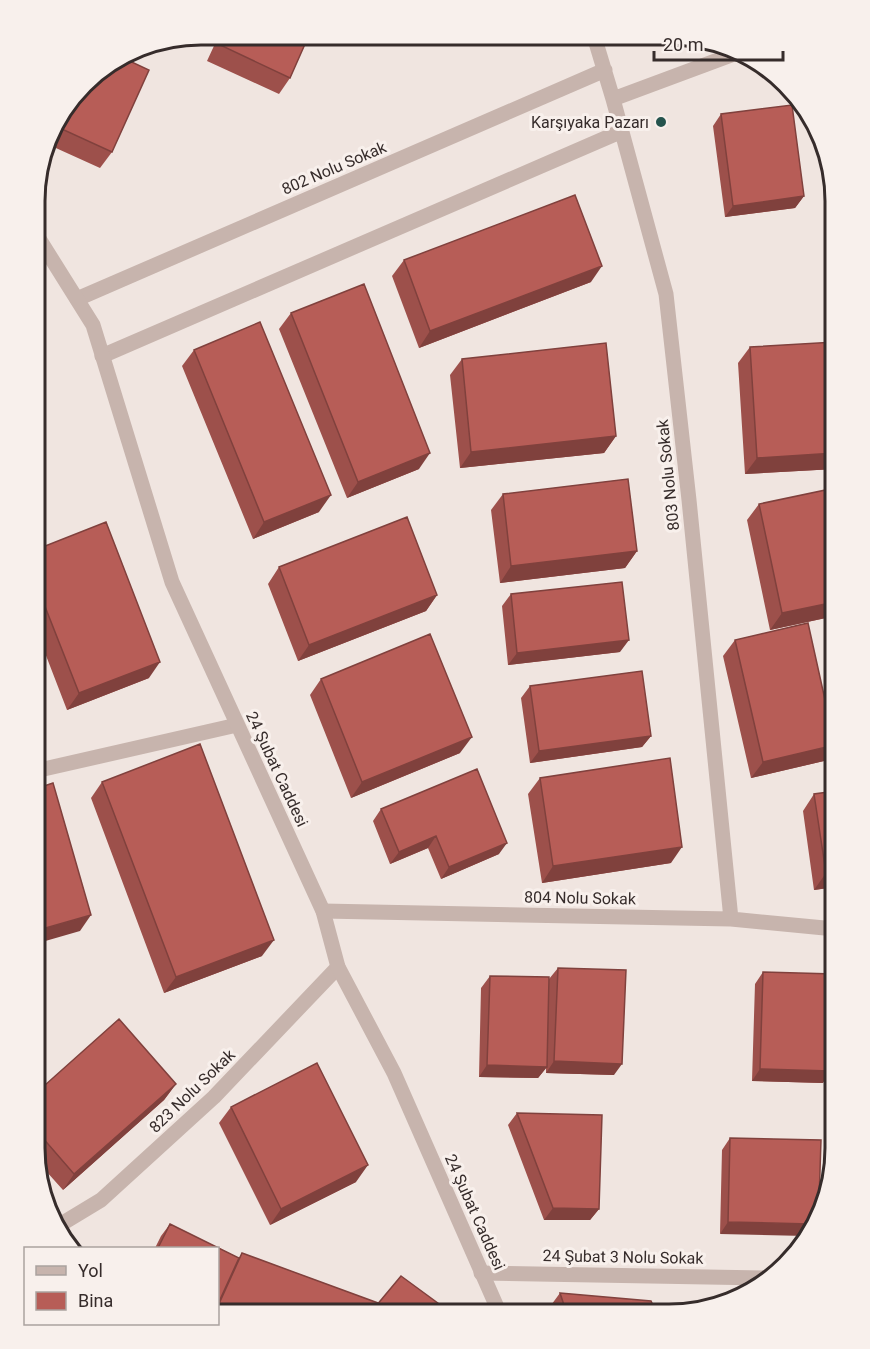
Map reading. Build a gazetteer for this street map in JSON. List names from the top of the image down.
{
  "streets": {
    "street": [
      "802 Nolu Sokak",
      "803 Nolu Sokak",
      "24 Şubat Caddesi",
      "804 Nolu Sokak",
      "823 Nolu Sokak",
      "24 Şubat 3 Nolu Sokak"
    ]
  },
  "crossings": [
    ["802 Nolu Sokak", "803 Nolu Sokak"],
    ["802 Nolu Sokak", "24 Şubat Caddesi"],
    ["803 Nolu Sokak", "804 Nolu Sokak"],
    ["24 Şubat Caddesi", "804 Nolu Sokak"],
    ["24 Şubat Caddesi", "823 Nolu Sokak"],
    ["24 Şubat Caddesi", "24 Şubat 3 Nolu Sokak"]
  ],
  "places": ["Karşıyaka Pazarı"],
  "legend": ["Yol", "Bina"],
  "scale_bar": "20 m"
}
